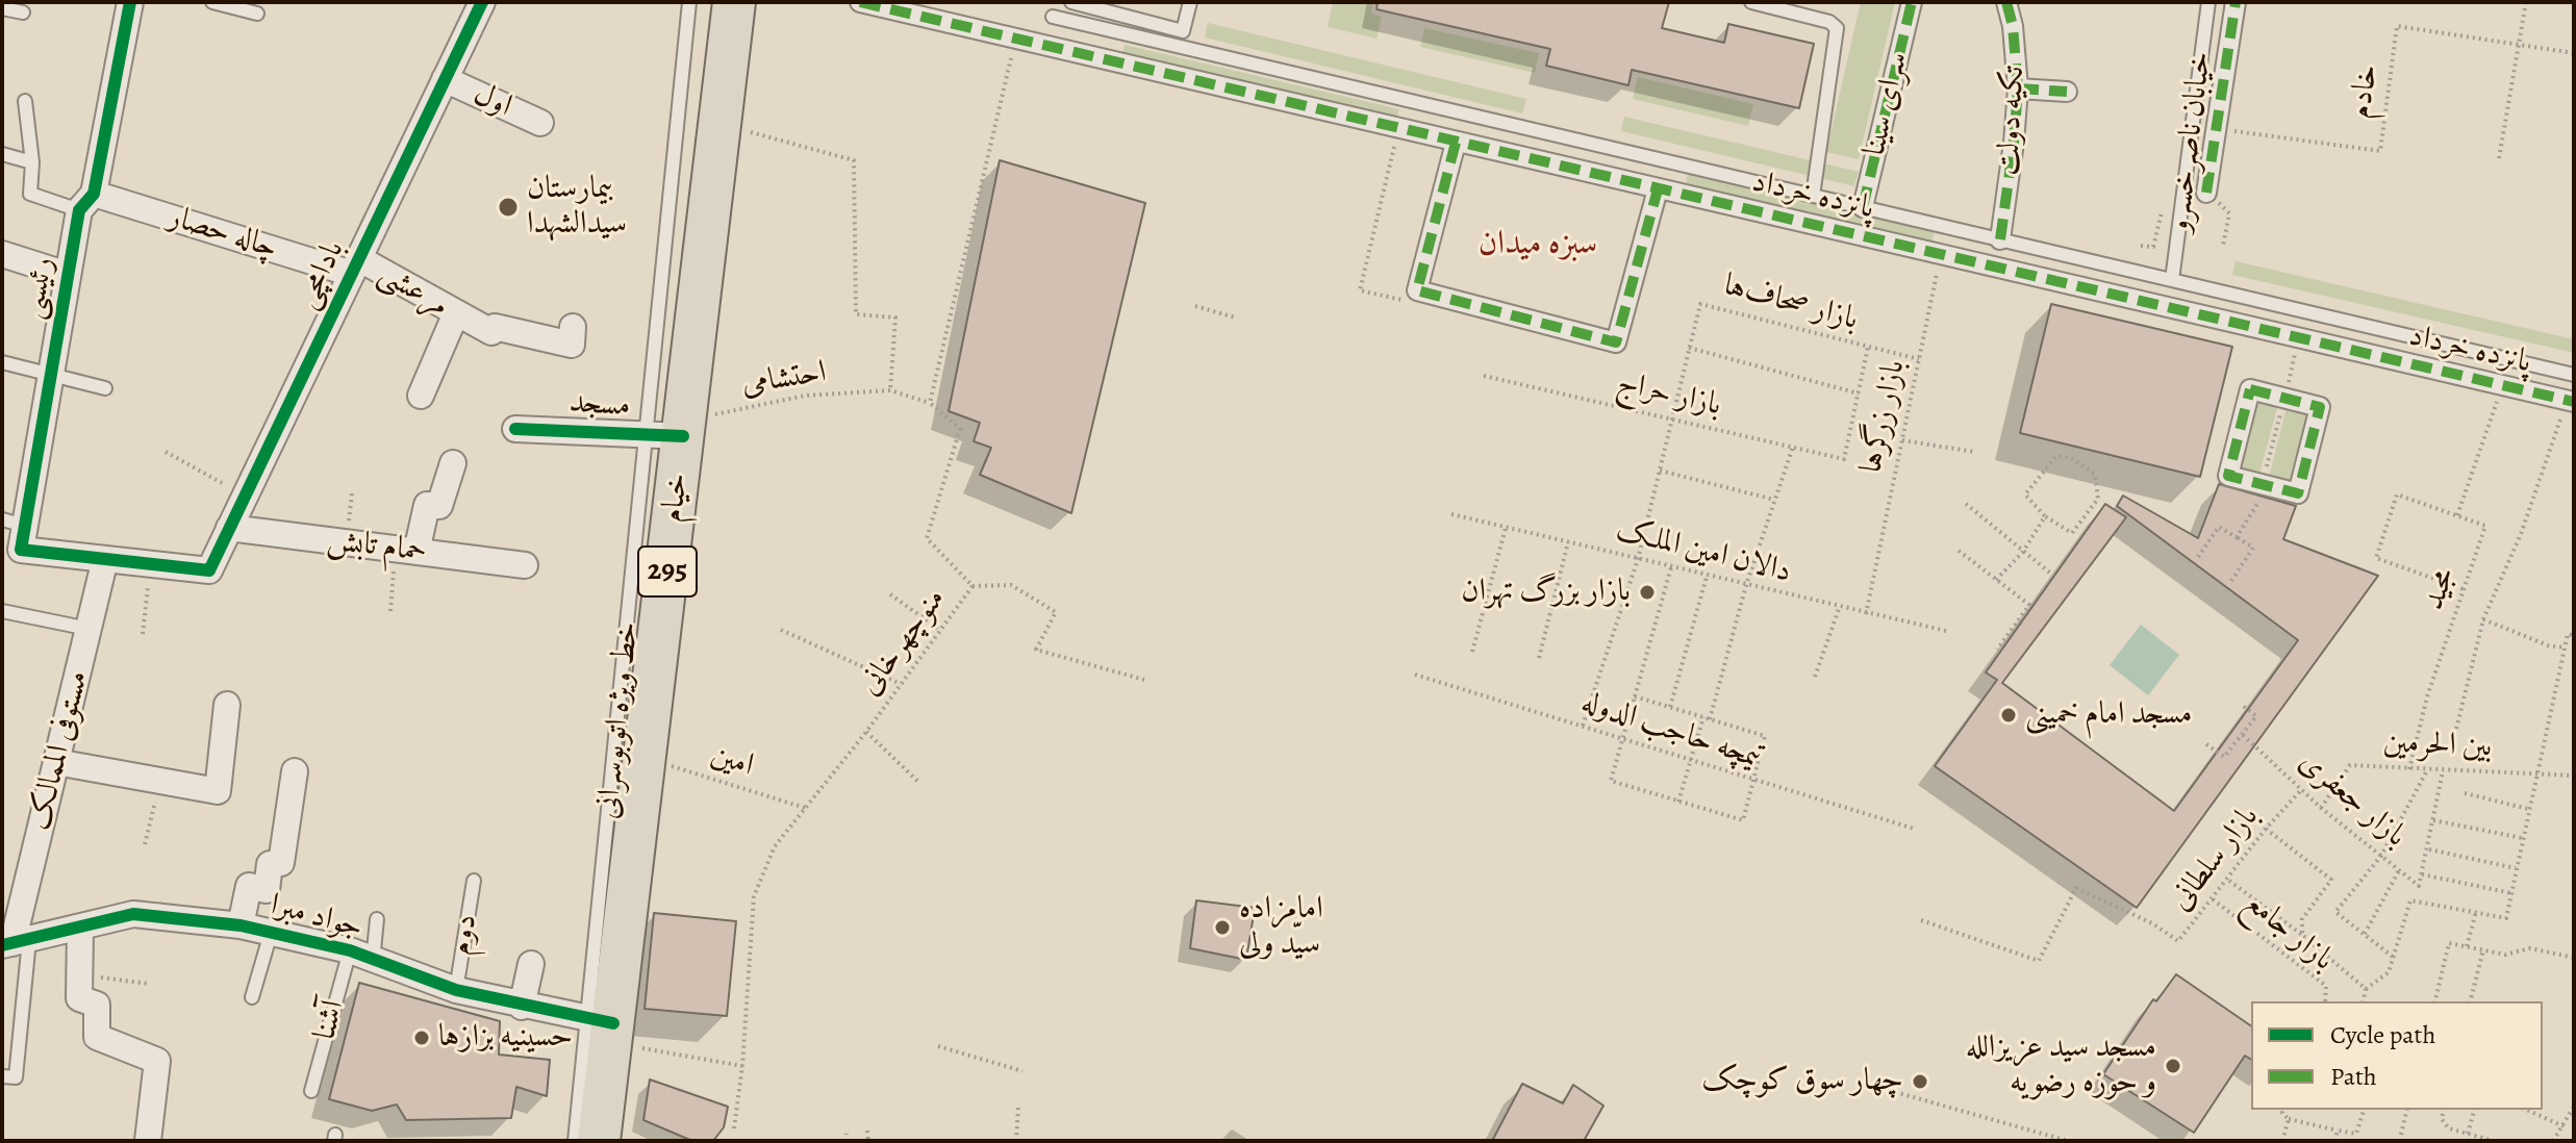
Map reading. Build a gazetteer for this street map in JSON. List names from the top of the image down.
{
  "streets": {
    "main road": ["خیام", "295"],
    "street": [
      "اول",
      "سرای سینا",
      "تکیه دولت",
      "چاله حصار",
      "بادامچی",
      "رئیسی",
      "مرعشی",
      "مسجد",
      "حمام تابش",
      "مستوفی الممالک",
      "جواد مبرا"
    ],
    "lane": [
      "خیابان ناصرخسرو",
      "پانزده خرداد",
      "خط ویژه اتوبوسرانی",
      "دوم",
      "آشنا"
    ],
    "path": [
      "خادم",
      "بازار صحاف‌ها",
      "احتشامی",
      "بازار حراج",
      "بازار زرگرها",
      "دالان امین الملک",
      "مجید",
      "منوچهرخانی",
      "تیمچه حاجب الدوله",
      "بین الحرمین",
      "امین",
      "بازار جعفری",
      "بازار سلطانی",
      "بازار جامع"
    ]
  },
  "crossings": [
    ["اول", "بادامچی"],
    ["سرای سینا", "پانزده خرداد"],
    ["تکیه دولت", "پانزده خرداد"],
    ["خیابان ناصرخسرو", "پانزده خرداد"],
    ["چاله حصار", "بادامچی"],
    ["چاله حصار", "رئیسی"],
    ["چاله حصار", "مرعشی"],
    ["بادامچی", "رئیسی"],
    ["بادامچی", "مرعشی"],
    ["بادامچی", "حمام تابش"],
    ["رئیسی", "مستوفی الممالک"],
    ["بازار صحاف‌ها", "بازار زرگرها"],
    ["احتشامی", "مسجد"],
    ["احتشامی", "خیام"],
    ["احتشامی", "خط ویژه اتوبوسرانی"],
    ["مسجد", "خیام"],
    ["مسجد", "خط ویژه اتوبوسرانی"],
    ["بازار زرگرها", "دالان امین الملک"],
    ["خیام", "خط ویژه اتوبوسرانی"],
    ["خیام", "امین"],
    ["خیام", "جواد مبرا"],
    ["مجید", "بین الحرمین"],
    ["منوچهرخانی", "امین"],
    ["خط ویژه اتوبوسرانی", "جواد مبرا"],
    ["بین الحرمین", "بازار جعفری"],
    ["مستوفی الممالک", "جواد مبرا"],
    ["بازار جعفری", "بازار سلطانی"],
    ["بازار سلطانی", "بازار جامع"],
    ["جواد مبرا", "دوم"],
    ["جواد مبرا", "آشنا"]
  ],
  "districts": ["سبزه میدان"],
  "places": [
    "بیمارستان سیدالشهدا",
    "بازار بزرگ تهران",
    "مسجد امام خمینی",
    "امامزاده سیّد ولی",
    "حسینیه بزازها",
    "مسجد سید عزیزالله و حوزه رضویه",
    "چهار سوق کوچک"
  ],
  "legend": ["Cycle path", "Path"]
}
